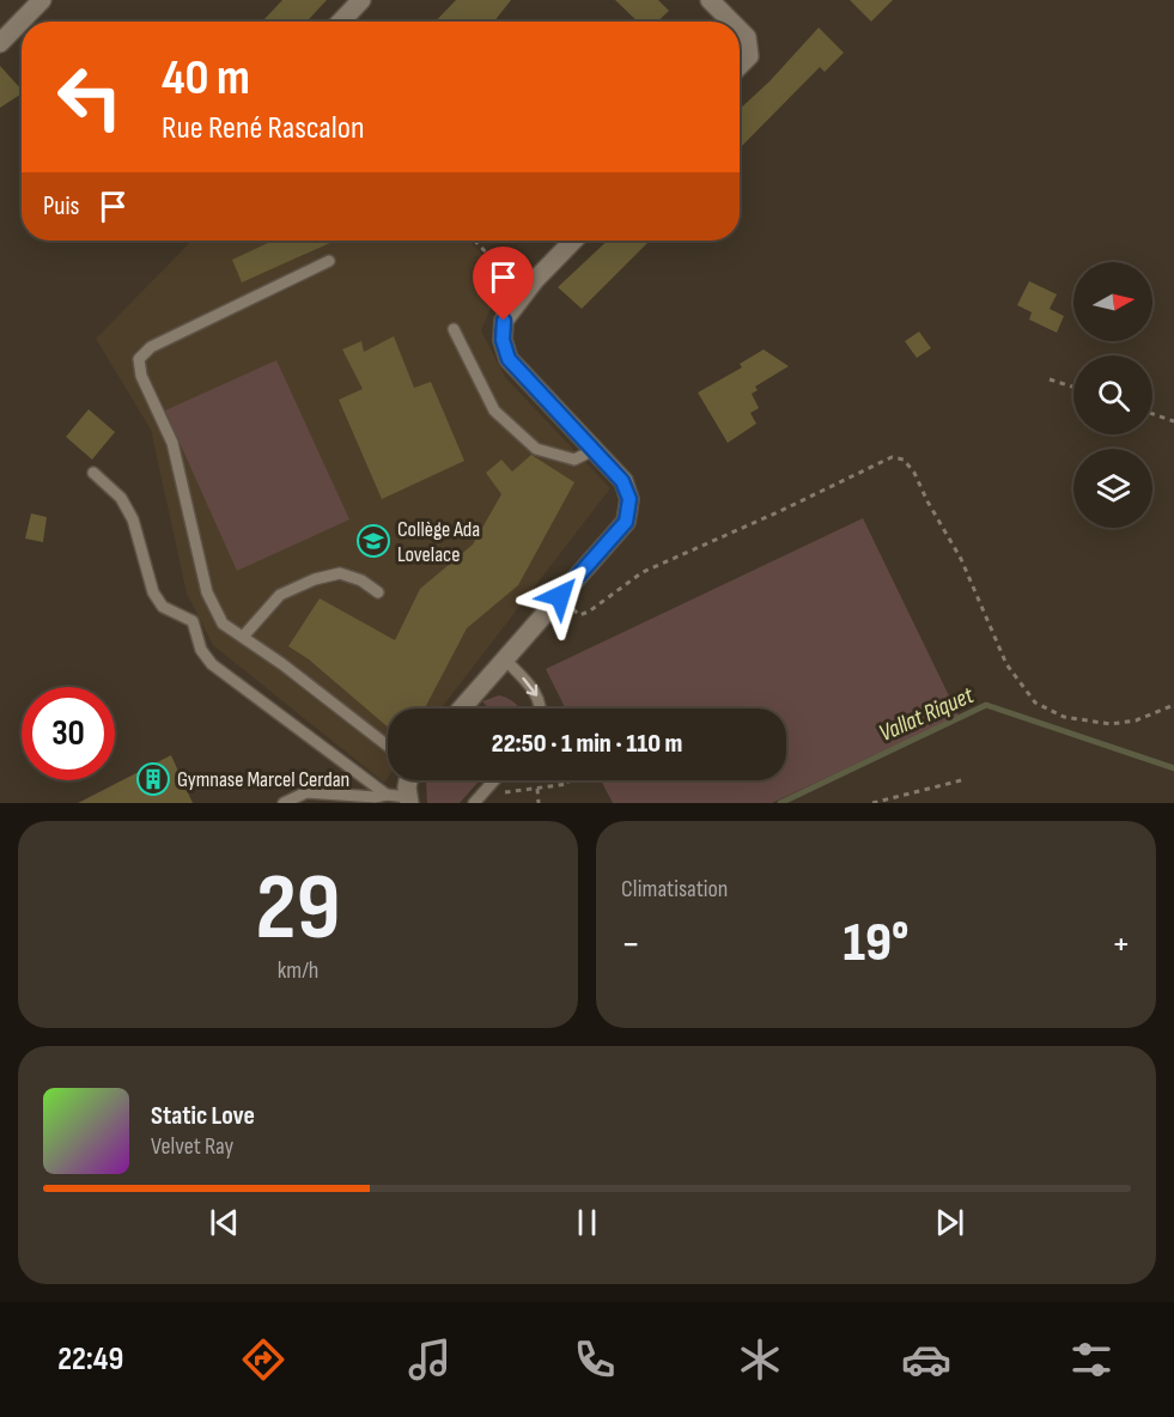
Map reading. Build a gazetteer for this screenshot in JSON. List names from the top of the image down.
{
  "water": ["Vallat Riquet"],
  "places": {
    "school or university": ["Collège Ada Lovelace"],
    "building": ["Gymnase Marcel Cerdan"]
  },
  "north": "right",
  "page": {
    "turn": ["40 m", "Rue René Rascalon"],
    "then": "Puis",
    "limit": "30",
    "trip": "22:50 · 1 min · 110 m",
    "tile": [
      ["29", "km/h"],
      "Climatisation"
    ],
    "heat": ["−", "19°", "+"],
    "song": ["Static Love", "Velvet Ray"],
    "tabs": "22:49"
  }
}
